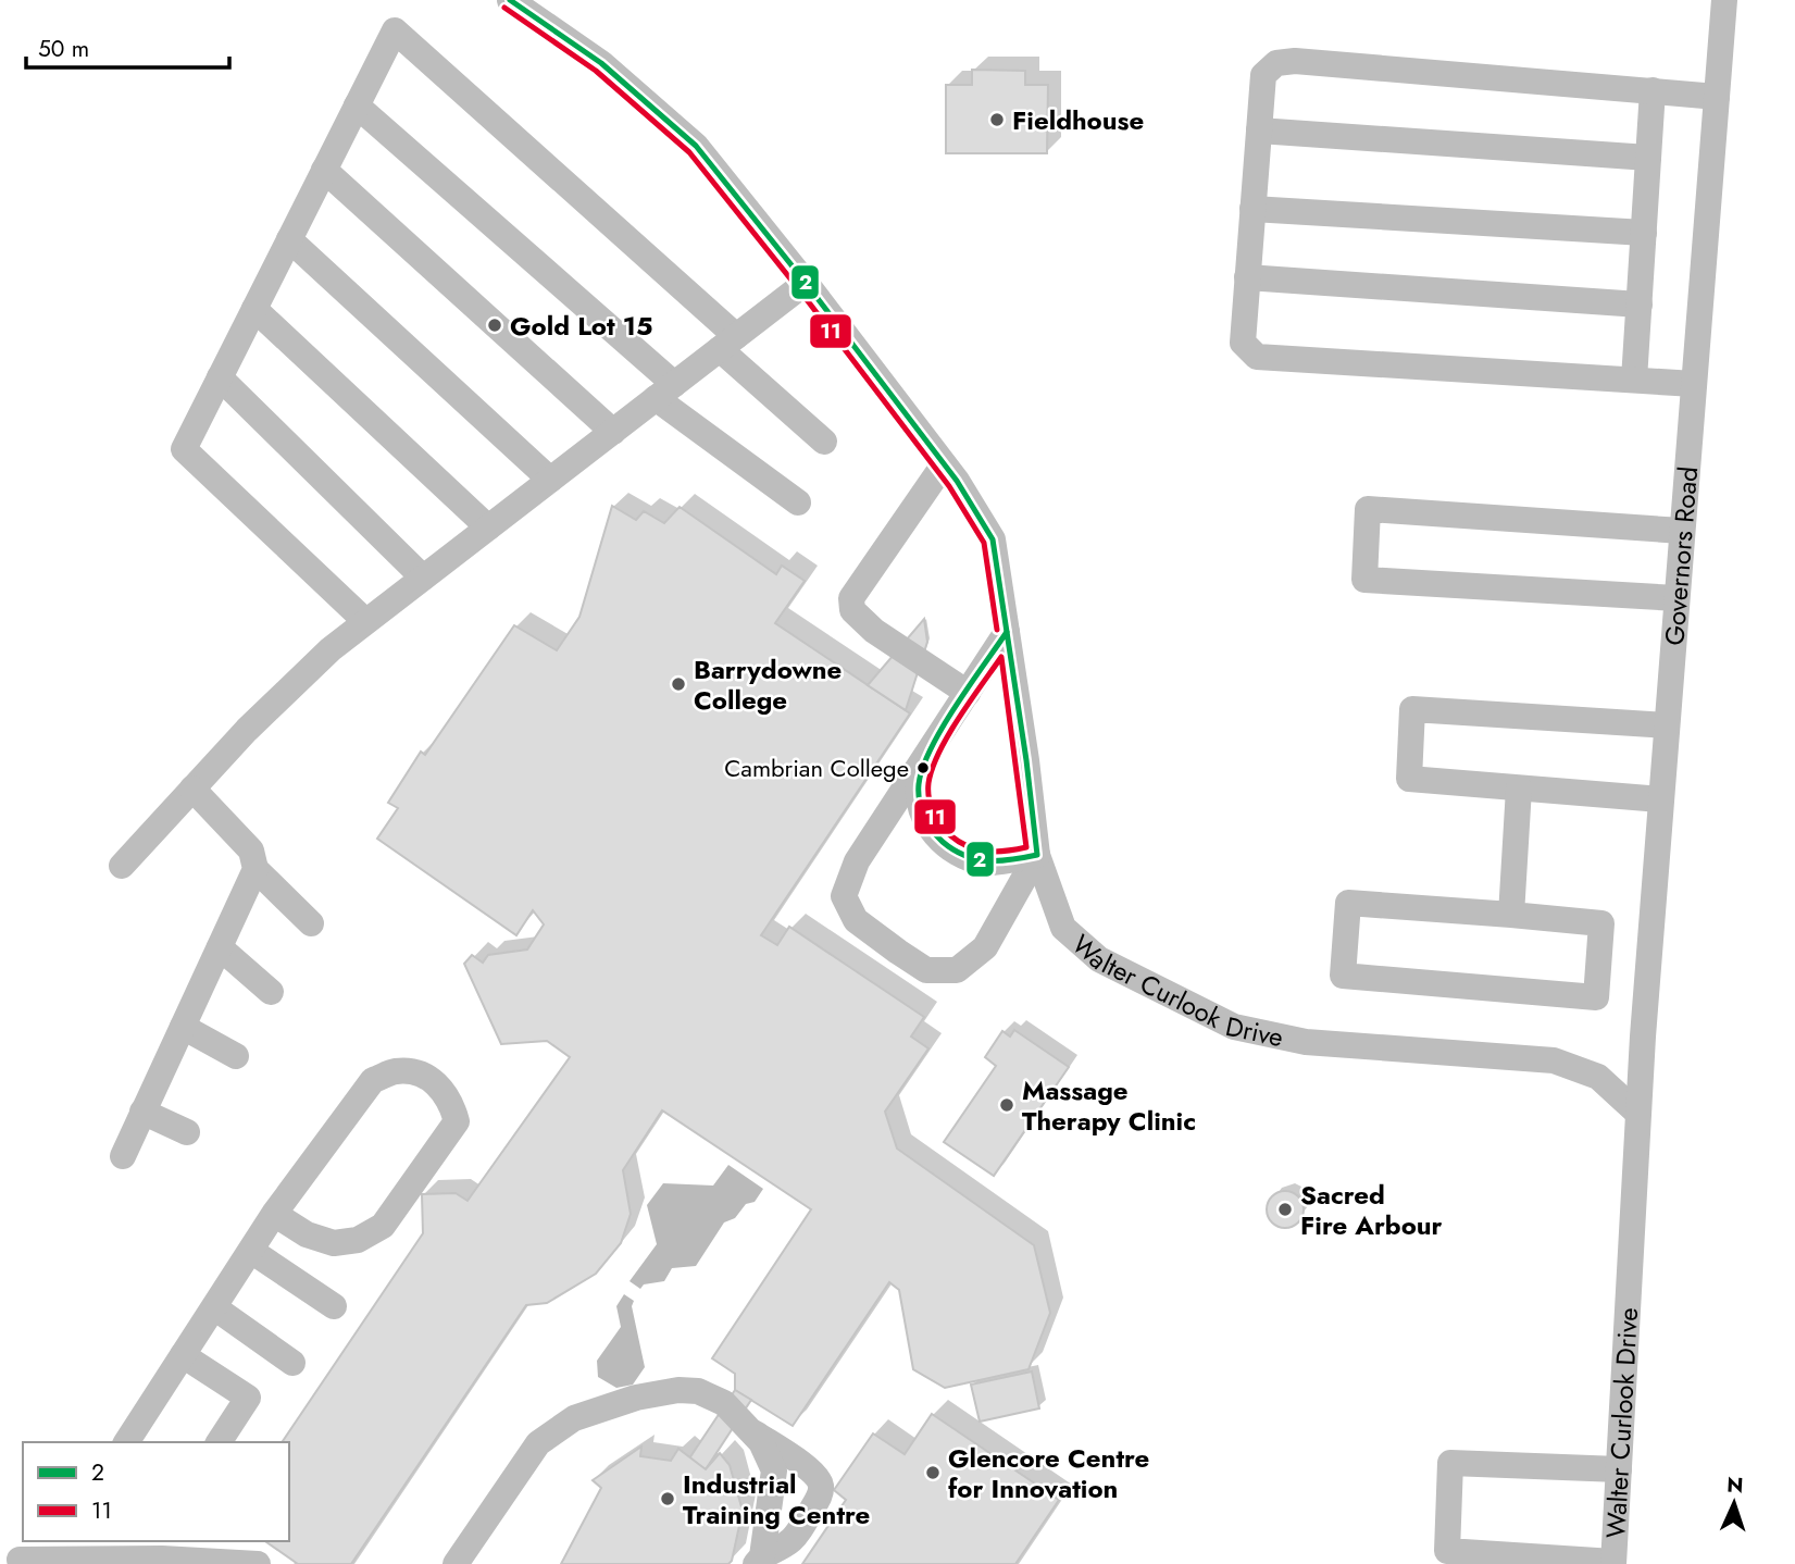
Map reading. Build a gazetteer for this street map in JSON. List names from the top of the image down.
{
  "streets": {
    "street": ["Governors Road", "Walter Curlook Drive"]
  },
  "crossings": [
    ["Governors Road", "Walter Curlook Drive"]
  ],
  "places": [
    "Fieldhouse",
    "Gold Lot 15",
    "Barrydowne College",
    "Cambrian College",
    "Massage Therapy Clinic",
    "Sacred Fire Arbour",
    "Glencore Centre for Innovation",
    "Industrial Training Centre"
  ],
  "lines": ["transit line 2", "transit line 11"],
  "legend": ["2", "11"],
  "scale_bar": "50 m",
  "north": "top"
}
